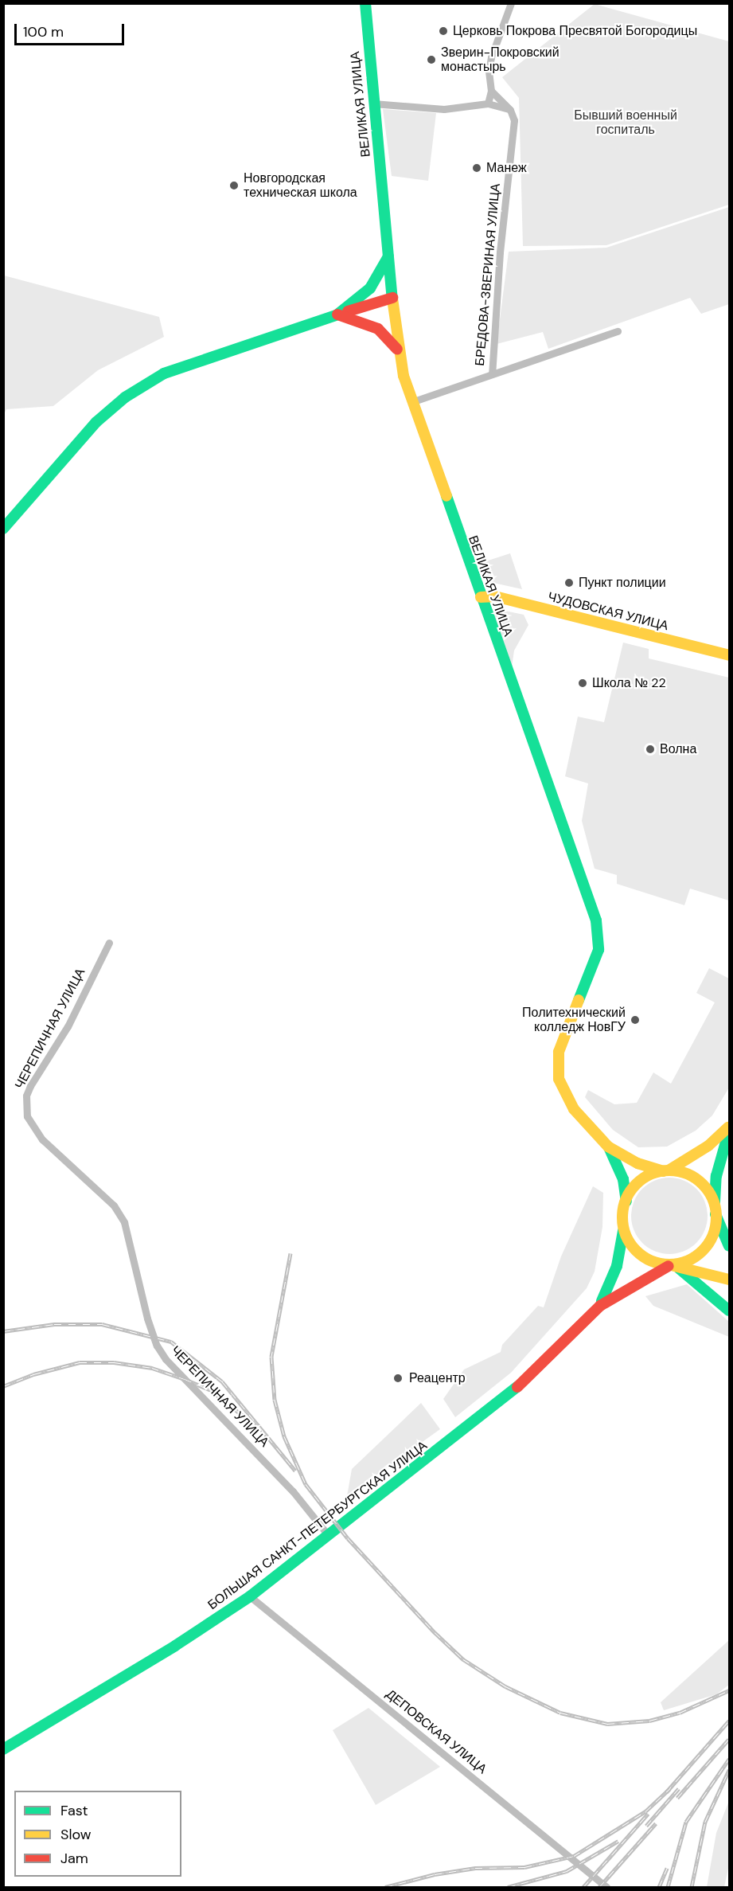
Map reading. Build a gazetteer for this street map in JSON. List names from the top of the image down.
{
  "streets": {
    "main road": ["ВЕЛИКАЯ УЛИЦА", "ЧУДОВСКАЯ УЛИЦА", "БОЛЬШАЯ САНКТ-ПЕТЕРБУРГСКАЯ УЛИЦА"],
    "street": ["БРЕДОВА-ЗВЕРИНАЯ УЛИЦА", "ЧЕРЕПИЧНАЯ УЛИЦА", "ДЕПОВСКАЯ УЛИЦА"]
  },
  "crossings": [
    ["ВЕЛИКАЯ УЛИЦА", "ЧУДОВСКАЯ УЛИЦА"],
    ["ЧЕРЕПИЧНАЯ УЛИЦА", "БОЛЬШАЯ САНКТ-ПЕТЕРБУРГСКАЯ УЛИЦА"],
    ["БОЛЬШАЯ САНКТ-ПЕТЕРБУРГСКАЯ УЛИЦА", "ДЕПОВСКАЯ УЛИЦА"]
  ],
  "parks": ["Бывший военный госпиталь"],
  "places": [
    "Церковь Покрова Пресвятой Богородицы",
    "Зверин-Покровский монастырь",
    "Манеж",
    "Новгородская техническая школа",
    "Пункт полиции",
    "Школа № 22",
    "Волна",
    "Политехнический колледж НовГУ",
    "Реацентр"
  ],
  "legend": ["Fast", "Slow", "Jam"],
  "scale_bar": "100 m"
}
